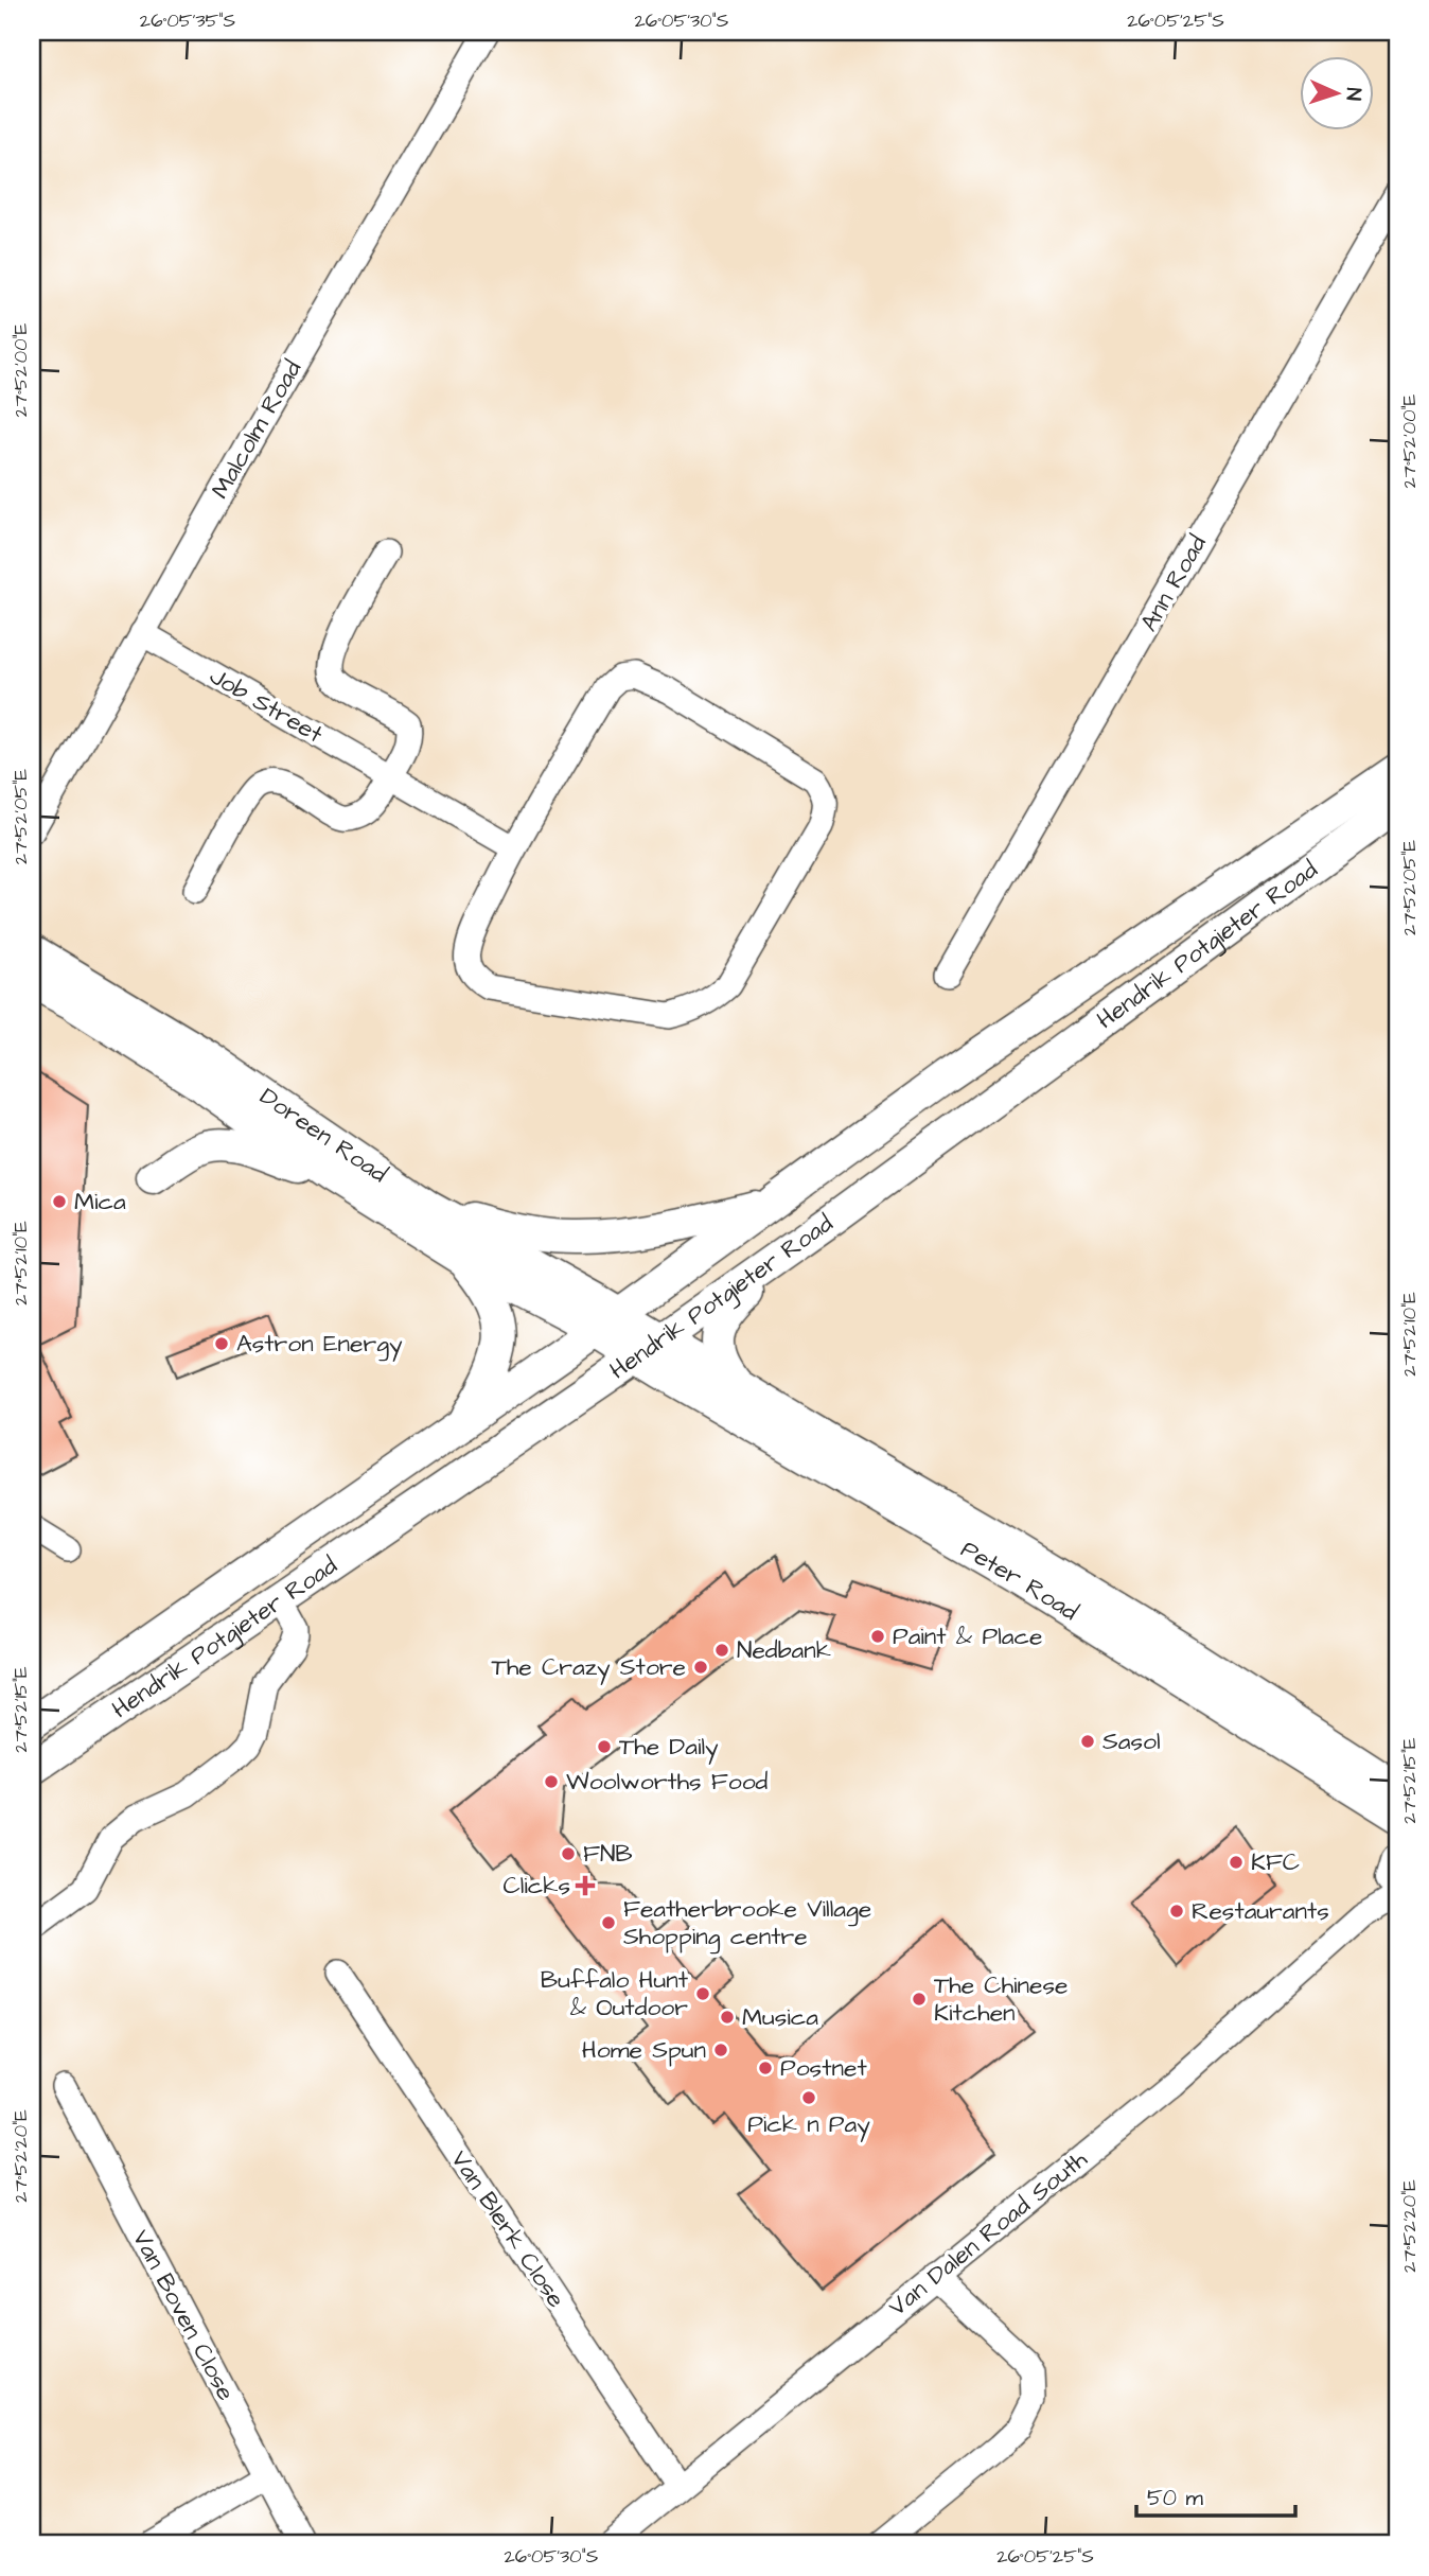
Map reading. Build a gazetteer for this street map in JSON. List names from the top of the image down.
{
  "streets": {
    "main road": ["Hendrik Potgieter Road", "Doreen Road", "Peter Road"],
    "street": [
      "Malcolm Road",
      "Ann Road",
      "Job Street",
      "Van Blerk Close",
      "Van Dalen Road South",
      "Van Boven Close"
    ]
  },
  "crossings": [
    ["Malcolm Road", "Job Street"],
    ["Hendrik Potgieter Road", "Doreen Road"],
    ["Hendrik Potgieter Road", "Peter Road"],
    ["Van Blerk Close", "Van Dalen Road South"]
  ],
  "places": {
    "other": [
      "Mica",
      "Astron Energy",
      "Paint & Place",
      "Nedbank",
      "The Crazy Store",
      "Sasol",
      "The Daily",
      "Woolworths Food",
      "FNB",
      "KFC",
      "Restaurants",
      "Featherbrooke Village Shopping centre",
      "Buffalo Hunt & Outdoor",
      "The Chinese Kitchen",
      "Musica",
      "Home Spun",
      "Postnet",
      "Pick n Pay"
    ],
    "health": ["Clicks"]
  },
  "scale_bar": "50 m",
  "north": "right",
  "coordinates": [
    "26°05'35\"S",
    "26°05'30\"S",
    "26°05'25\"S",
    "27°52'00\"E",
    "27°52'05\"E",
    "27°52'10\"E",
    "27°52'15\"E",
    "27°52'20\"E"
  ]
}
